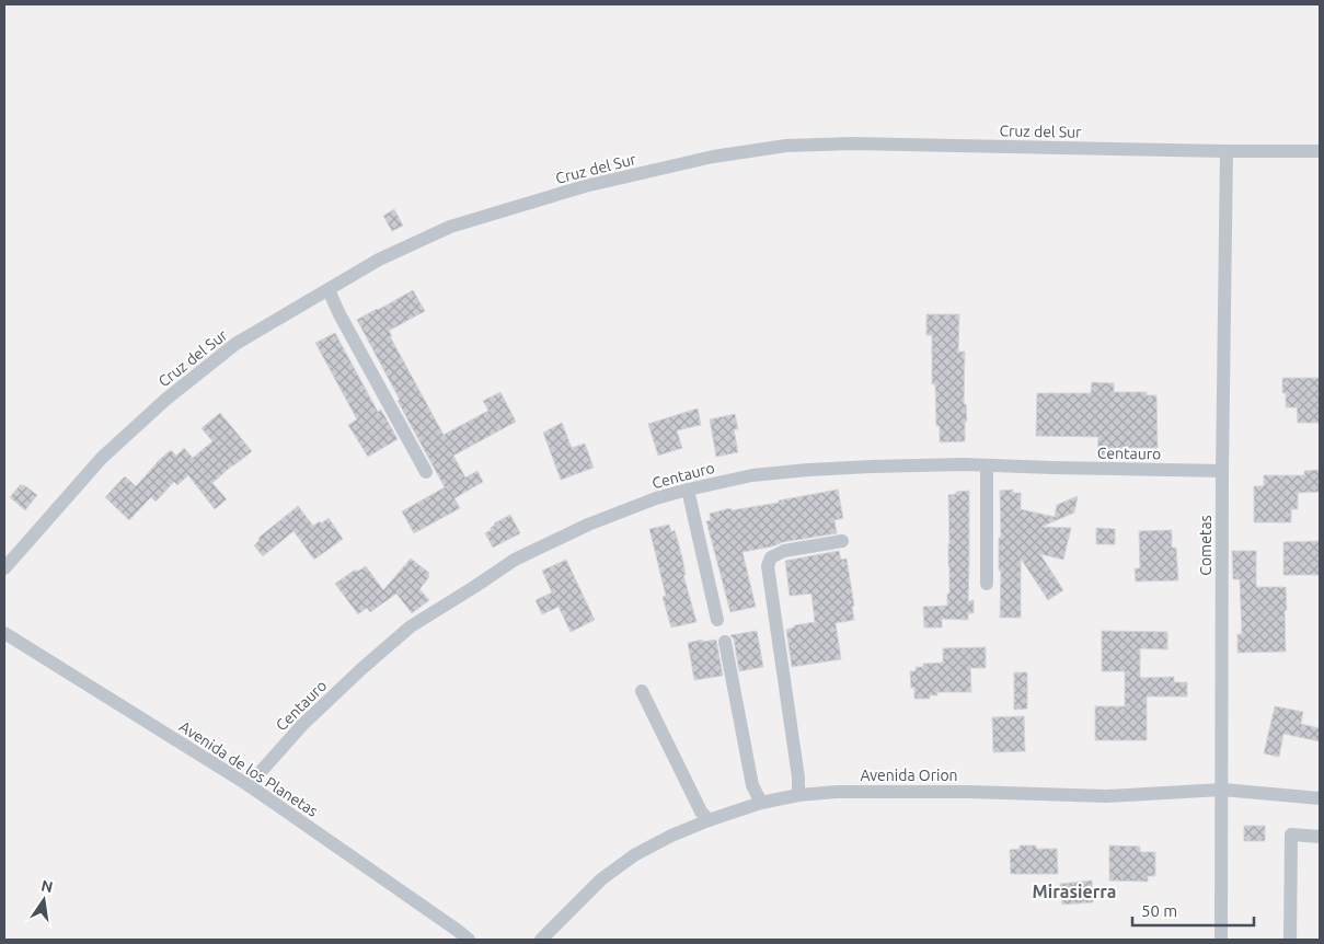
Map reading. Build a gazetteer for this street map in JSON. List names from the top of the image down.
{
  "streets": {
    "street": [
      "Cruz del Sur",
      "Centauro",
      "Cometas",
      "Avenida de los Planetas",
      "Avenida Orion"
    ]
  },
  "crossings": [
    ["Cruz del Sur", "Cometas"],
    ["Centauro", "Cometas"],
    ["Centauro", "Avenida de los Planetas"],
    ["Cometas", "Avenida Orion"]
  ],
  "districts": ["Mirasierra"],
  "scale_bar": "50 m",
  "north": "top"
}
